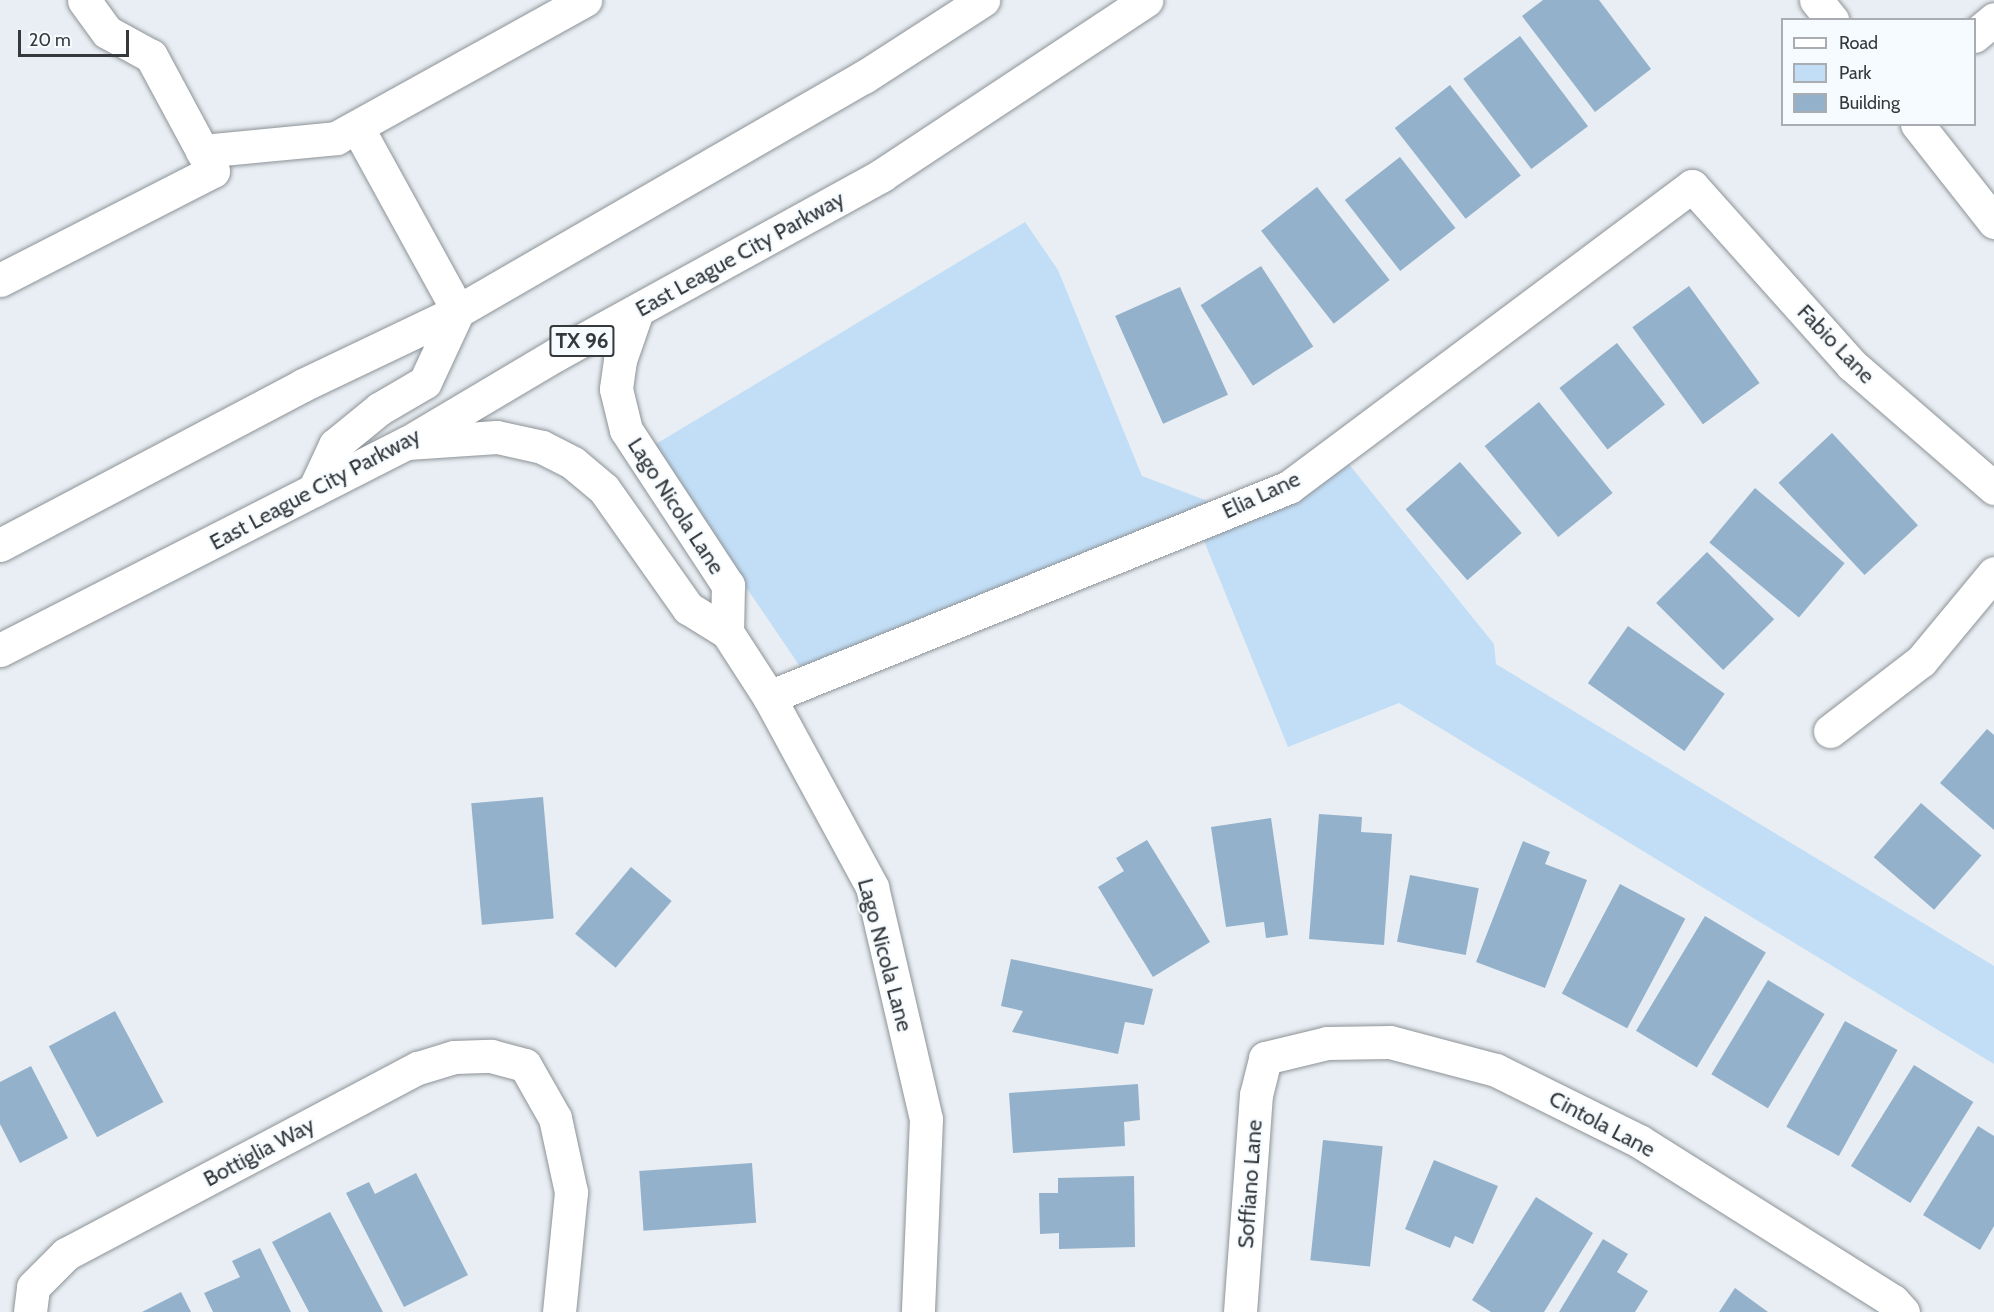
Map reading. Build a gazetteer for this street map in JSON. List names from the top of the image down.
{
  "streets": {
    "street": [
      "East League City Parkway",
      "TX 96",
      "Fabio Lane",
      "Elia Lane",
      "Lago Nicola Lane",
      "Cintola Lane",
      "Bottiglia Way",
      "Soffiano Lane"
    ]
  },
  "crossings": [
    ["East League City Parkway", "Lago Nicola Lane"],
    ["Fabio Lane", "Elia Lane"],
    ["Elia Lane", "Lago Nicola Lane"],
    ["Cintola Lane", "Soffiano Lane"]
  ],
  "legend": ["Road", "Park", "Building"],
  "scale_bar": "20 m"
}
